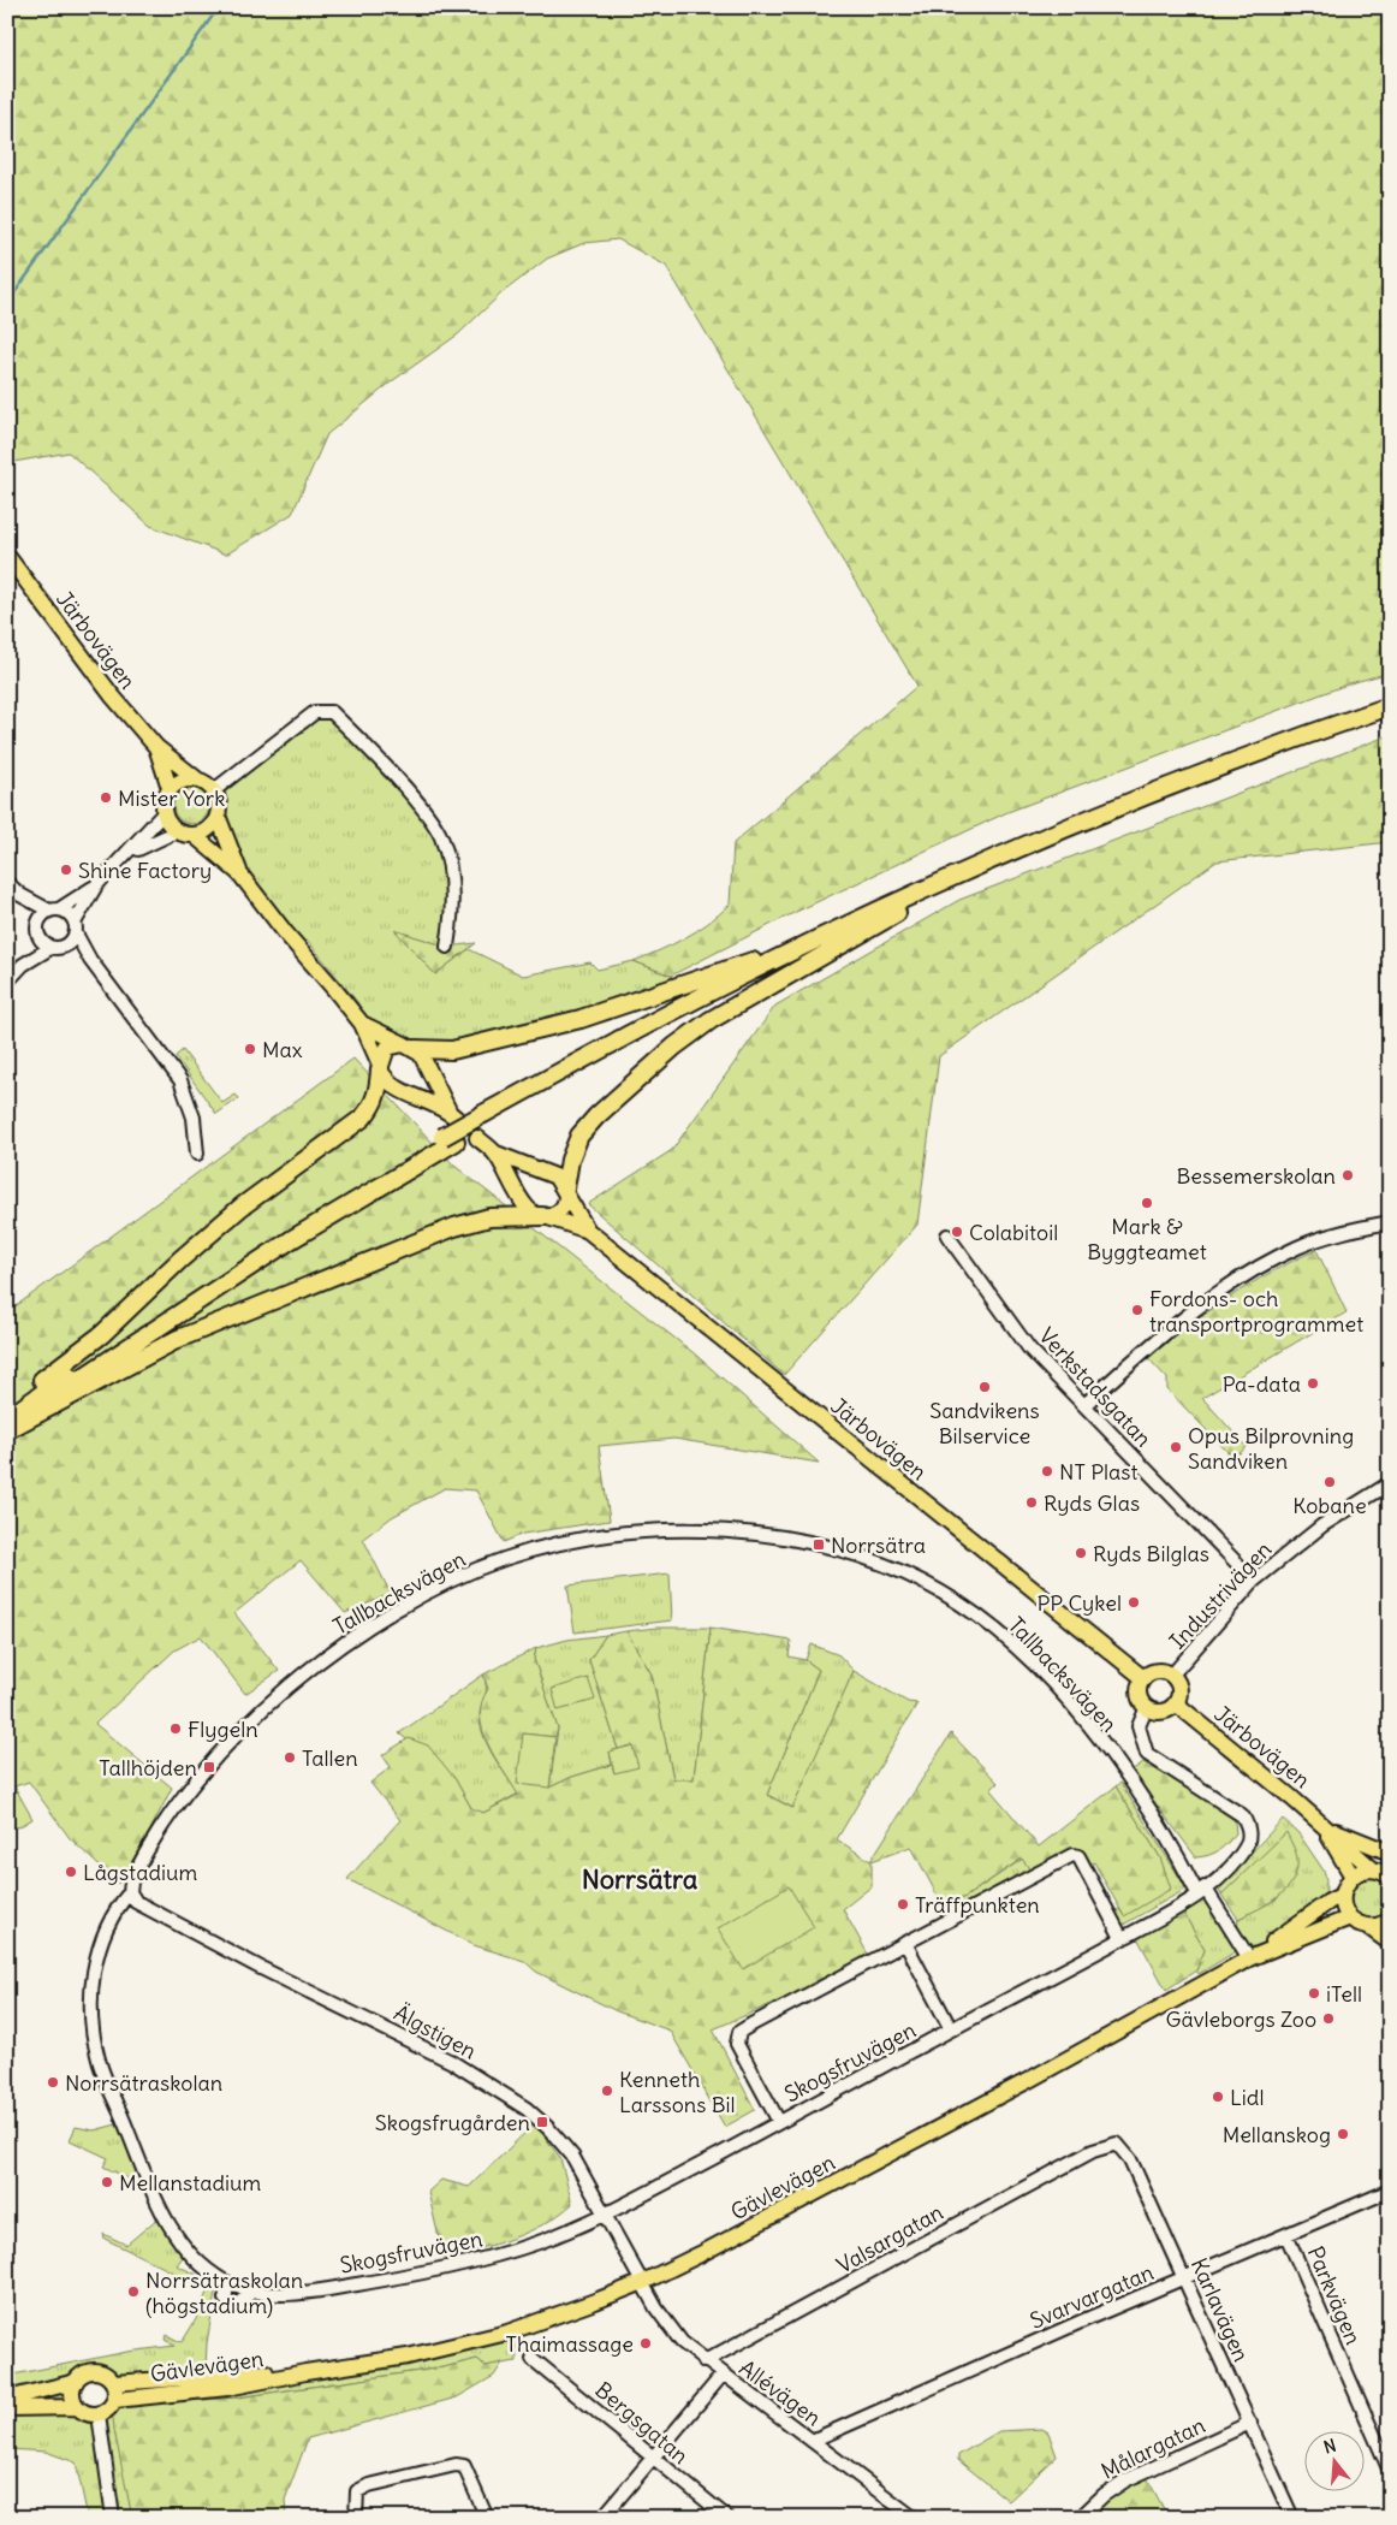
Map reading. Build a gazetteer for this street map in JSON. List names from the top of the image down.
{
  "streets": {
    "main road": ["Järbovägen", "Gävlevägen"],
    "street": [
      "Verkstadsgatan",
      "Tallbacksvägen",
      "Industrivägen",
      "Älgstigen",
      "Skogsfruvägen",
      "Valsargatan",
      "Parkvägen",
      "Svarvargatan",
      "Karlavägen",
      "Allévägen",
      "Bergsgatan",
      "Målargatan"
    ]
  },
  "crossings": [
    ["Järbovägen", "Industrivägen"],
    ["Järbovägen", "Skogsfruvägen"],
    ["Verkstadsgatan", "Industrivägen"],
    ["Tallbacksvägen", "Älgstigen"],
    ["Tallbacksvägen", "Skogsfruvägen"],
    ["Tallbacksvägen", "Gävlevägen"],
    ["Industrivägen", "Skogsfruvägen"],
    ["Älgstigen", "Skogsfruvägen"],
    ["Älgstigen", "Gävlevägen"],
    ["Älgstigen", "Allévägen"],
    ["Gävlevägen", "Allévägen"],
    ["Valsargatan", "Karlavägen"],
    ["Valsargatan", "Allévägen"],
    ["Parkvägen", "Svarvargatan"],
    ["Svarvargatan", "Karlavägen"],
    ["Svarvargatan", "Allévägen"],
    ["Karlavägen", "Målargatan"]
  ],
  "districts": ["Norrsätra"],
  "places": {
    "other": [
      "Mister York",
      "Shine Factory",
      "Max",
      "Bessemerskolan",
      "Mark & Byggteamet",
      "Colabitoil",
      "Fordons- och transportprogrammet",
      "Pa-data",
      "Sandvikens Bilservice",
      "Opus Bilprovning Sandviken",
      "NT Plast",
      "Kobane",
      "Ryds Glas",
      "Ryds Bilglas",
      "PP Cykel",
      "Flygeln",
      "Tallen",
      "Lågstadium",
      "Träffpunkten",
      "iTell",
      "Gävleborgs Zoo",
      "Norrsätraskolan",
      "Kenneth Larssons Bil",
      "Lidl",
      "Mellanskog",
      "Mellanstadium",
      "Norrsätraskolan (högstadium)",
      "Thaimassage"
    ],
    "transit": ["Norrsätra", "Tallhöjden", "Skogsfrugården"]
  },
  "north": "top"
}
